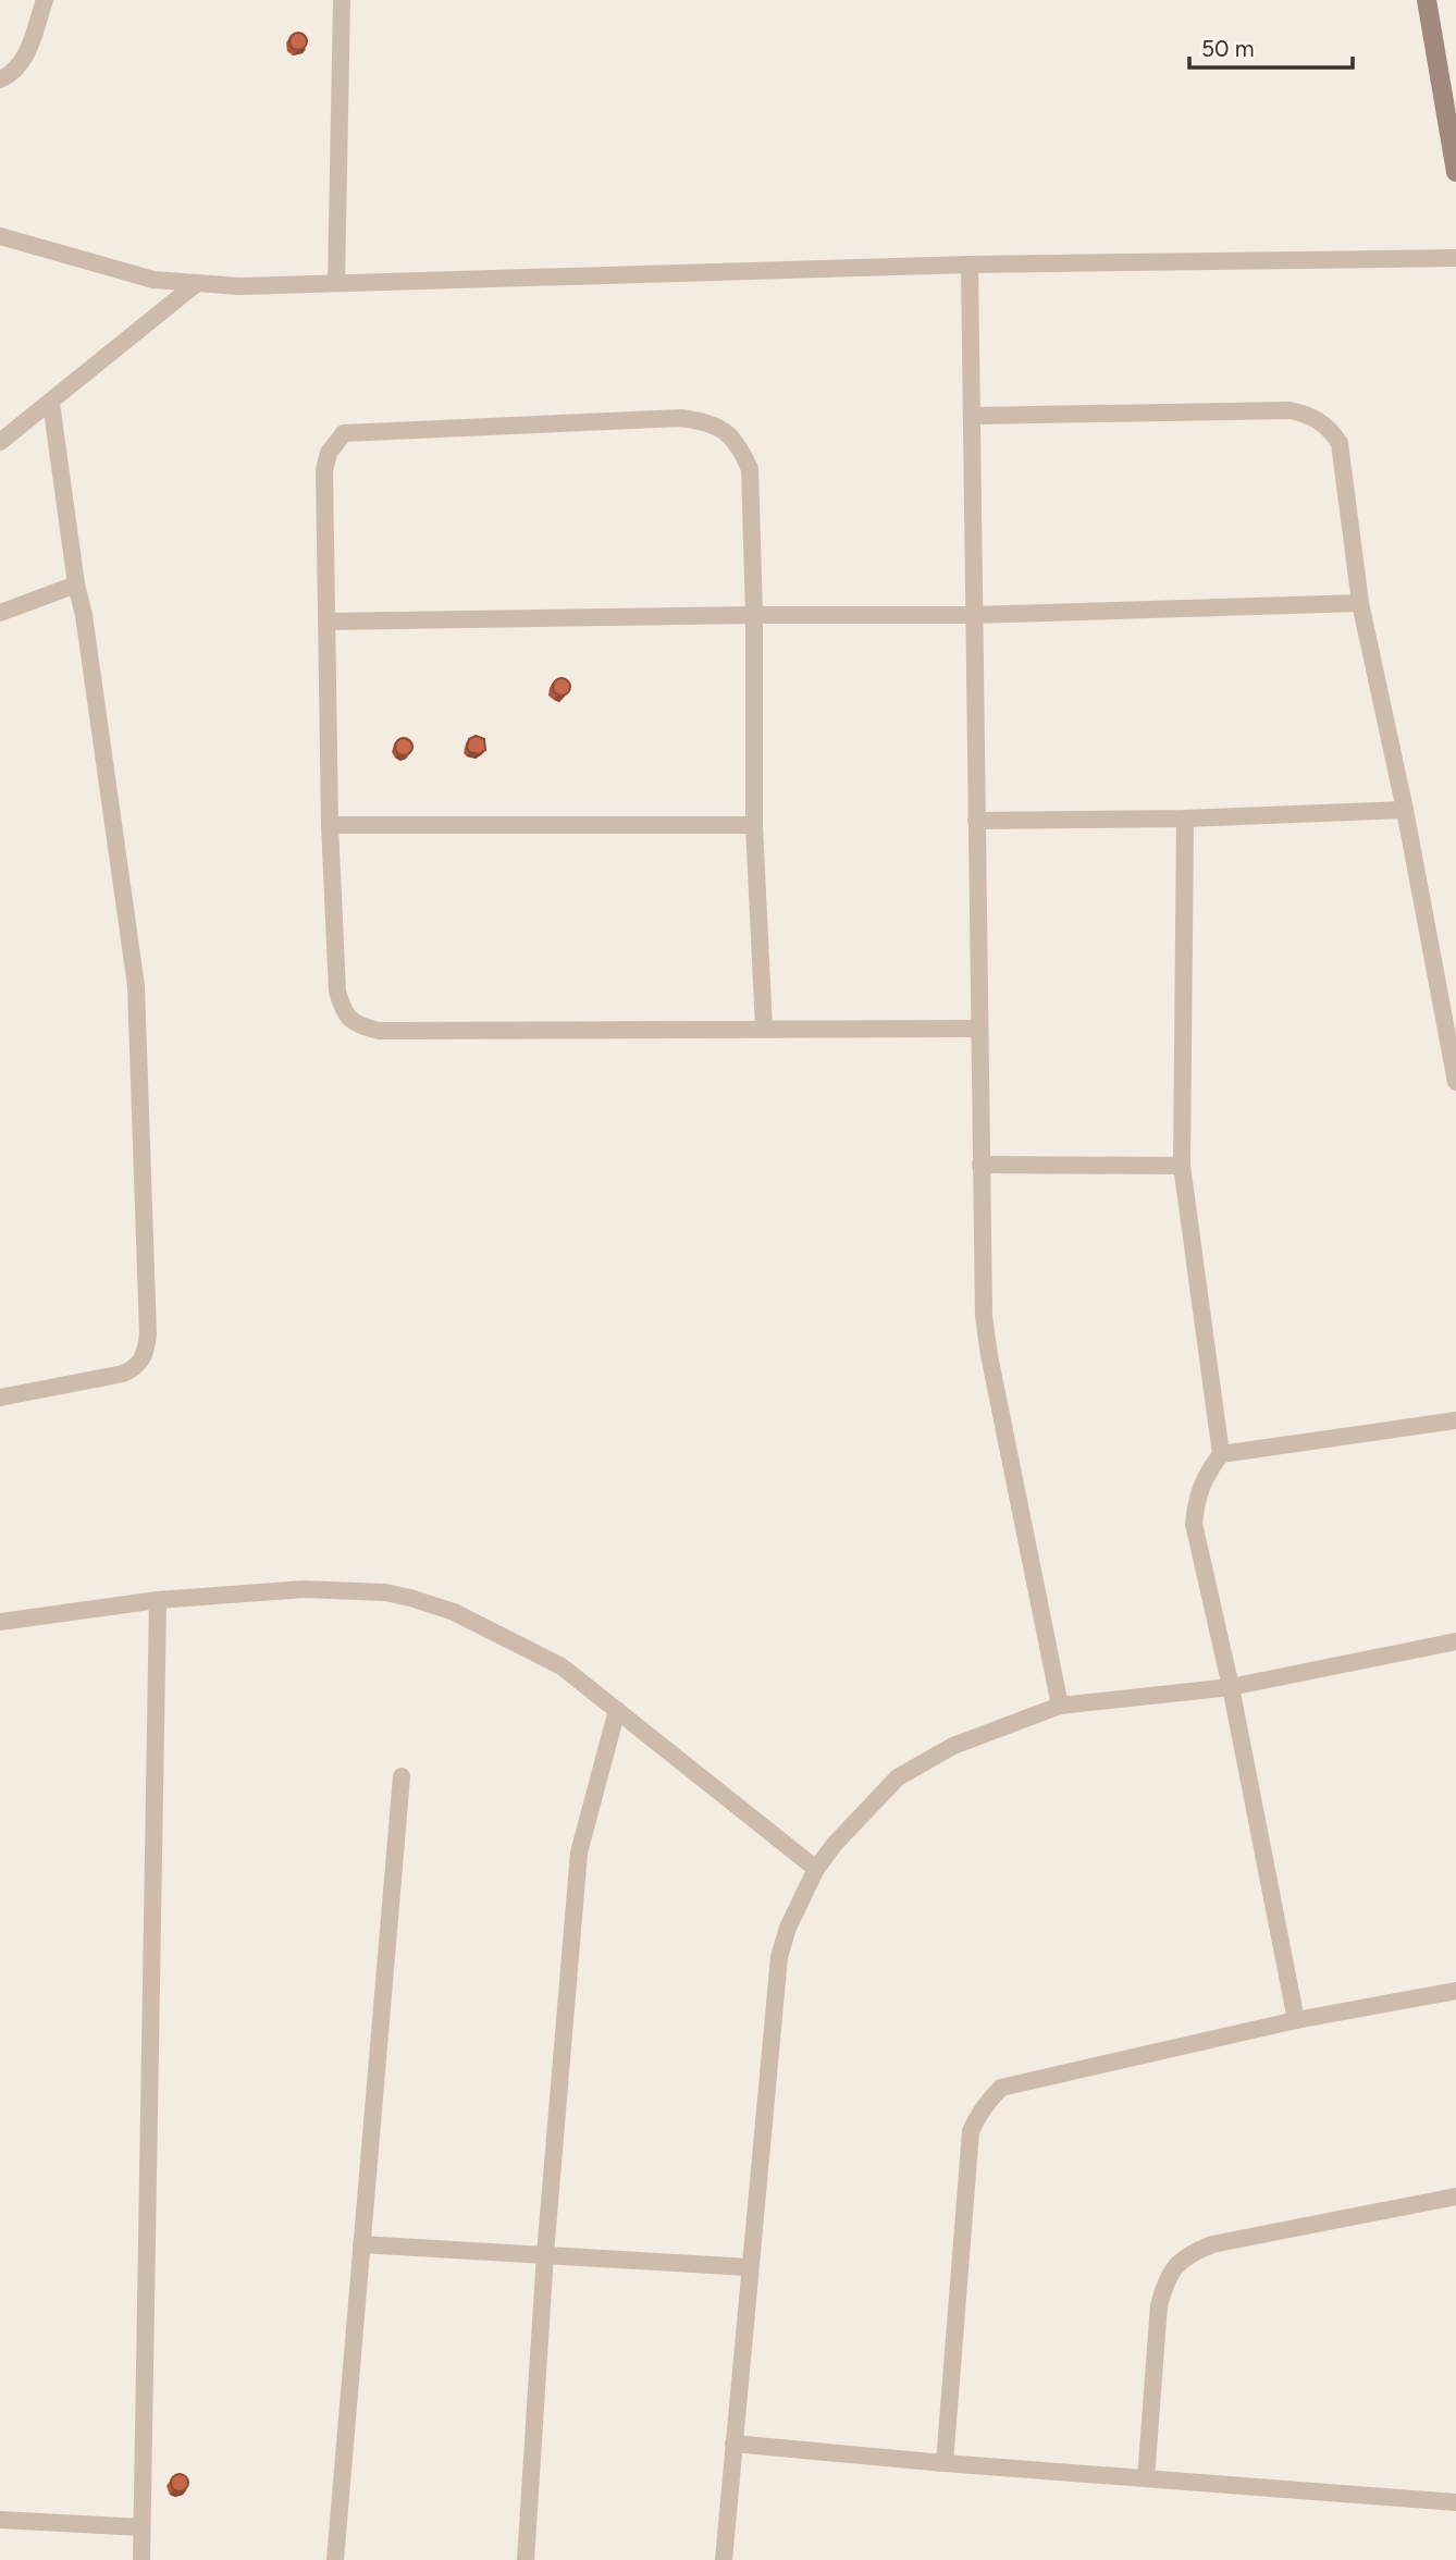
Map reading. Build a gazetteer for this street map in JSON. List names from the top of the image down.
{
  "scale_bar": "50 m"
}
